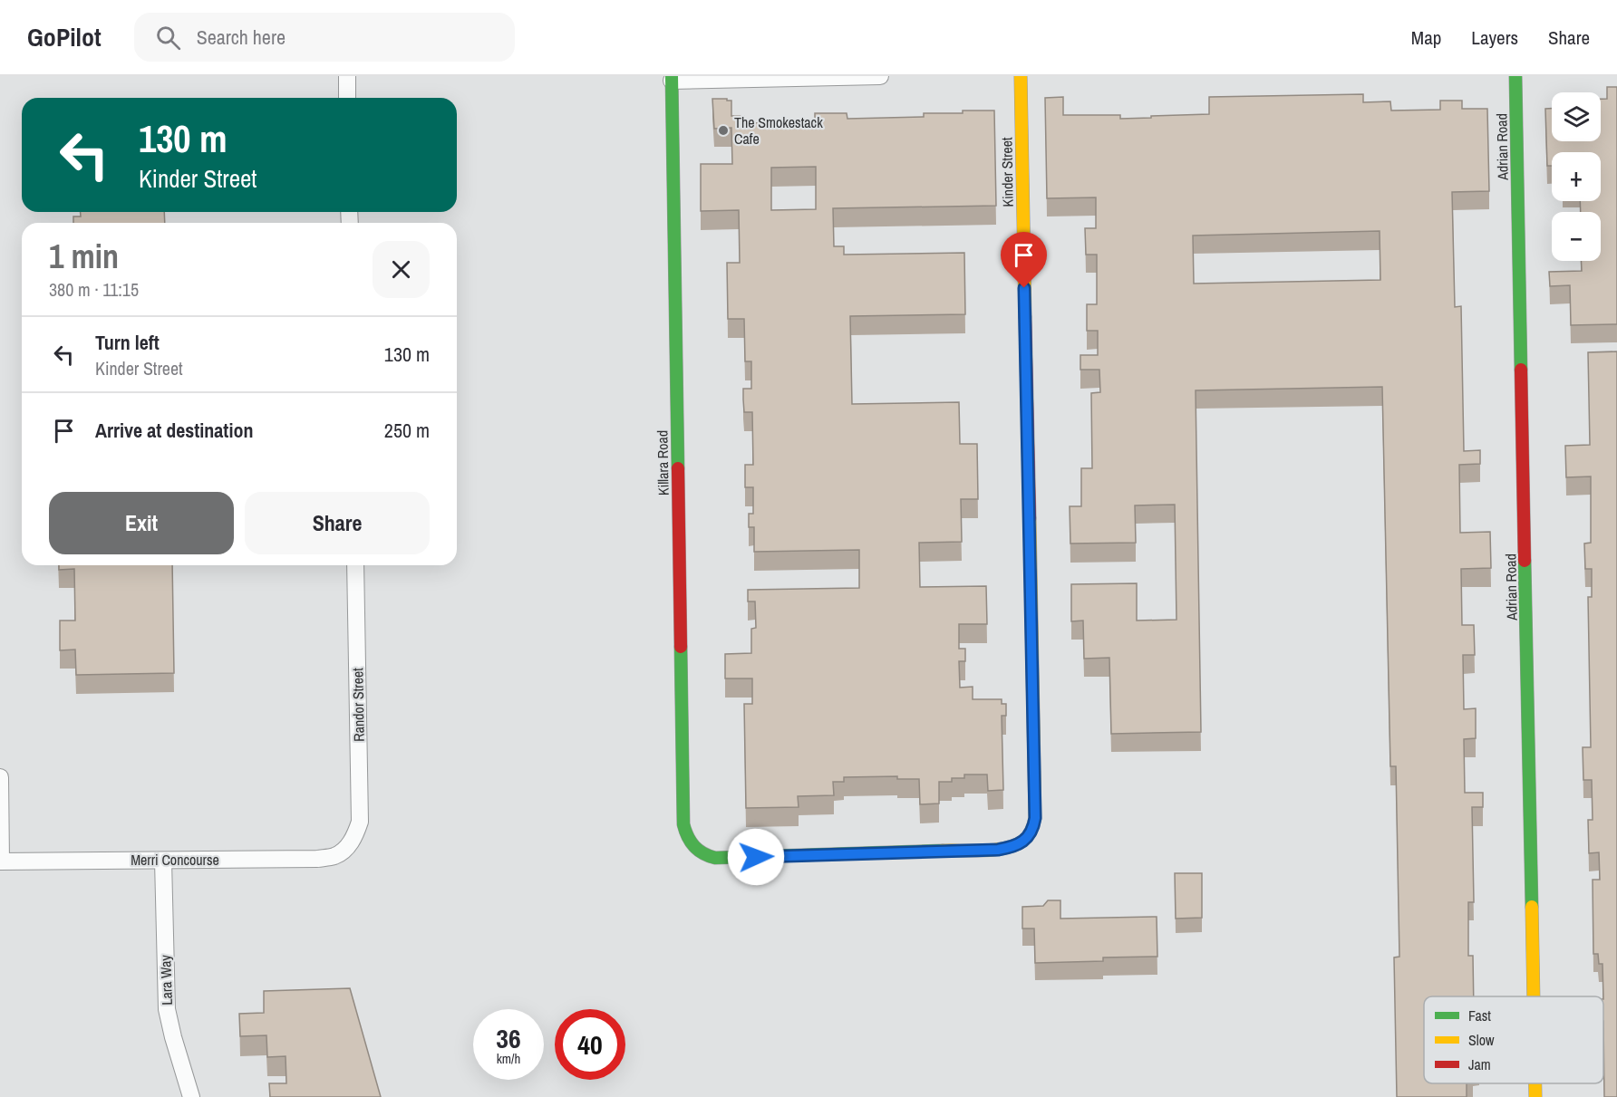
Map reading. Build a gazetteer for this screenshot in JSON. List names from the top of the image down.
{
  "streets": {
    "street": [
      "Adrian Road",
      "Kinder Street",
      "Killara Road",
      "Randor Street",
      "Merri Concourse",
      "Lara Way"
    ]
  },
  "crossings": [
    ["Kinder Street", "Killara Road"],
    ["Randor Street", "Merri Concourse"],
    ["Merri Concourse", "Lara Way"]
  ],
  "places": ["The Smokestack Cafe"],
  "legend": ["Fast", "Slow", "Jam"],
  "page": {
    "header": "GoPilot",
    "search": "Search here",
    "nav": ["Map", "Layers", "Share"],
    "map_buttons": ["+", "−"],
    "turn": ["130 m", "Kinder Street"],
    "heading": ["1 min", "380 m · 11:15"],
    "list": [
      {
        "name": "Turn left",
        "note": "Kinder Street",
        "value": "130 m"
      },
      {
        "name": "Arrive at destination",
        "value": "250 m"
      }
    ],
    "buttons": ["Exit", "Share"],
    "speed": "36 km/h",
    "limit": "40"
  }
}
